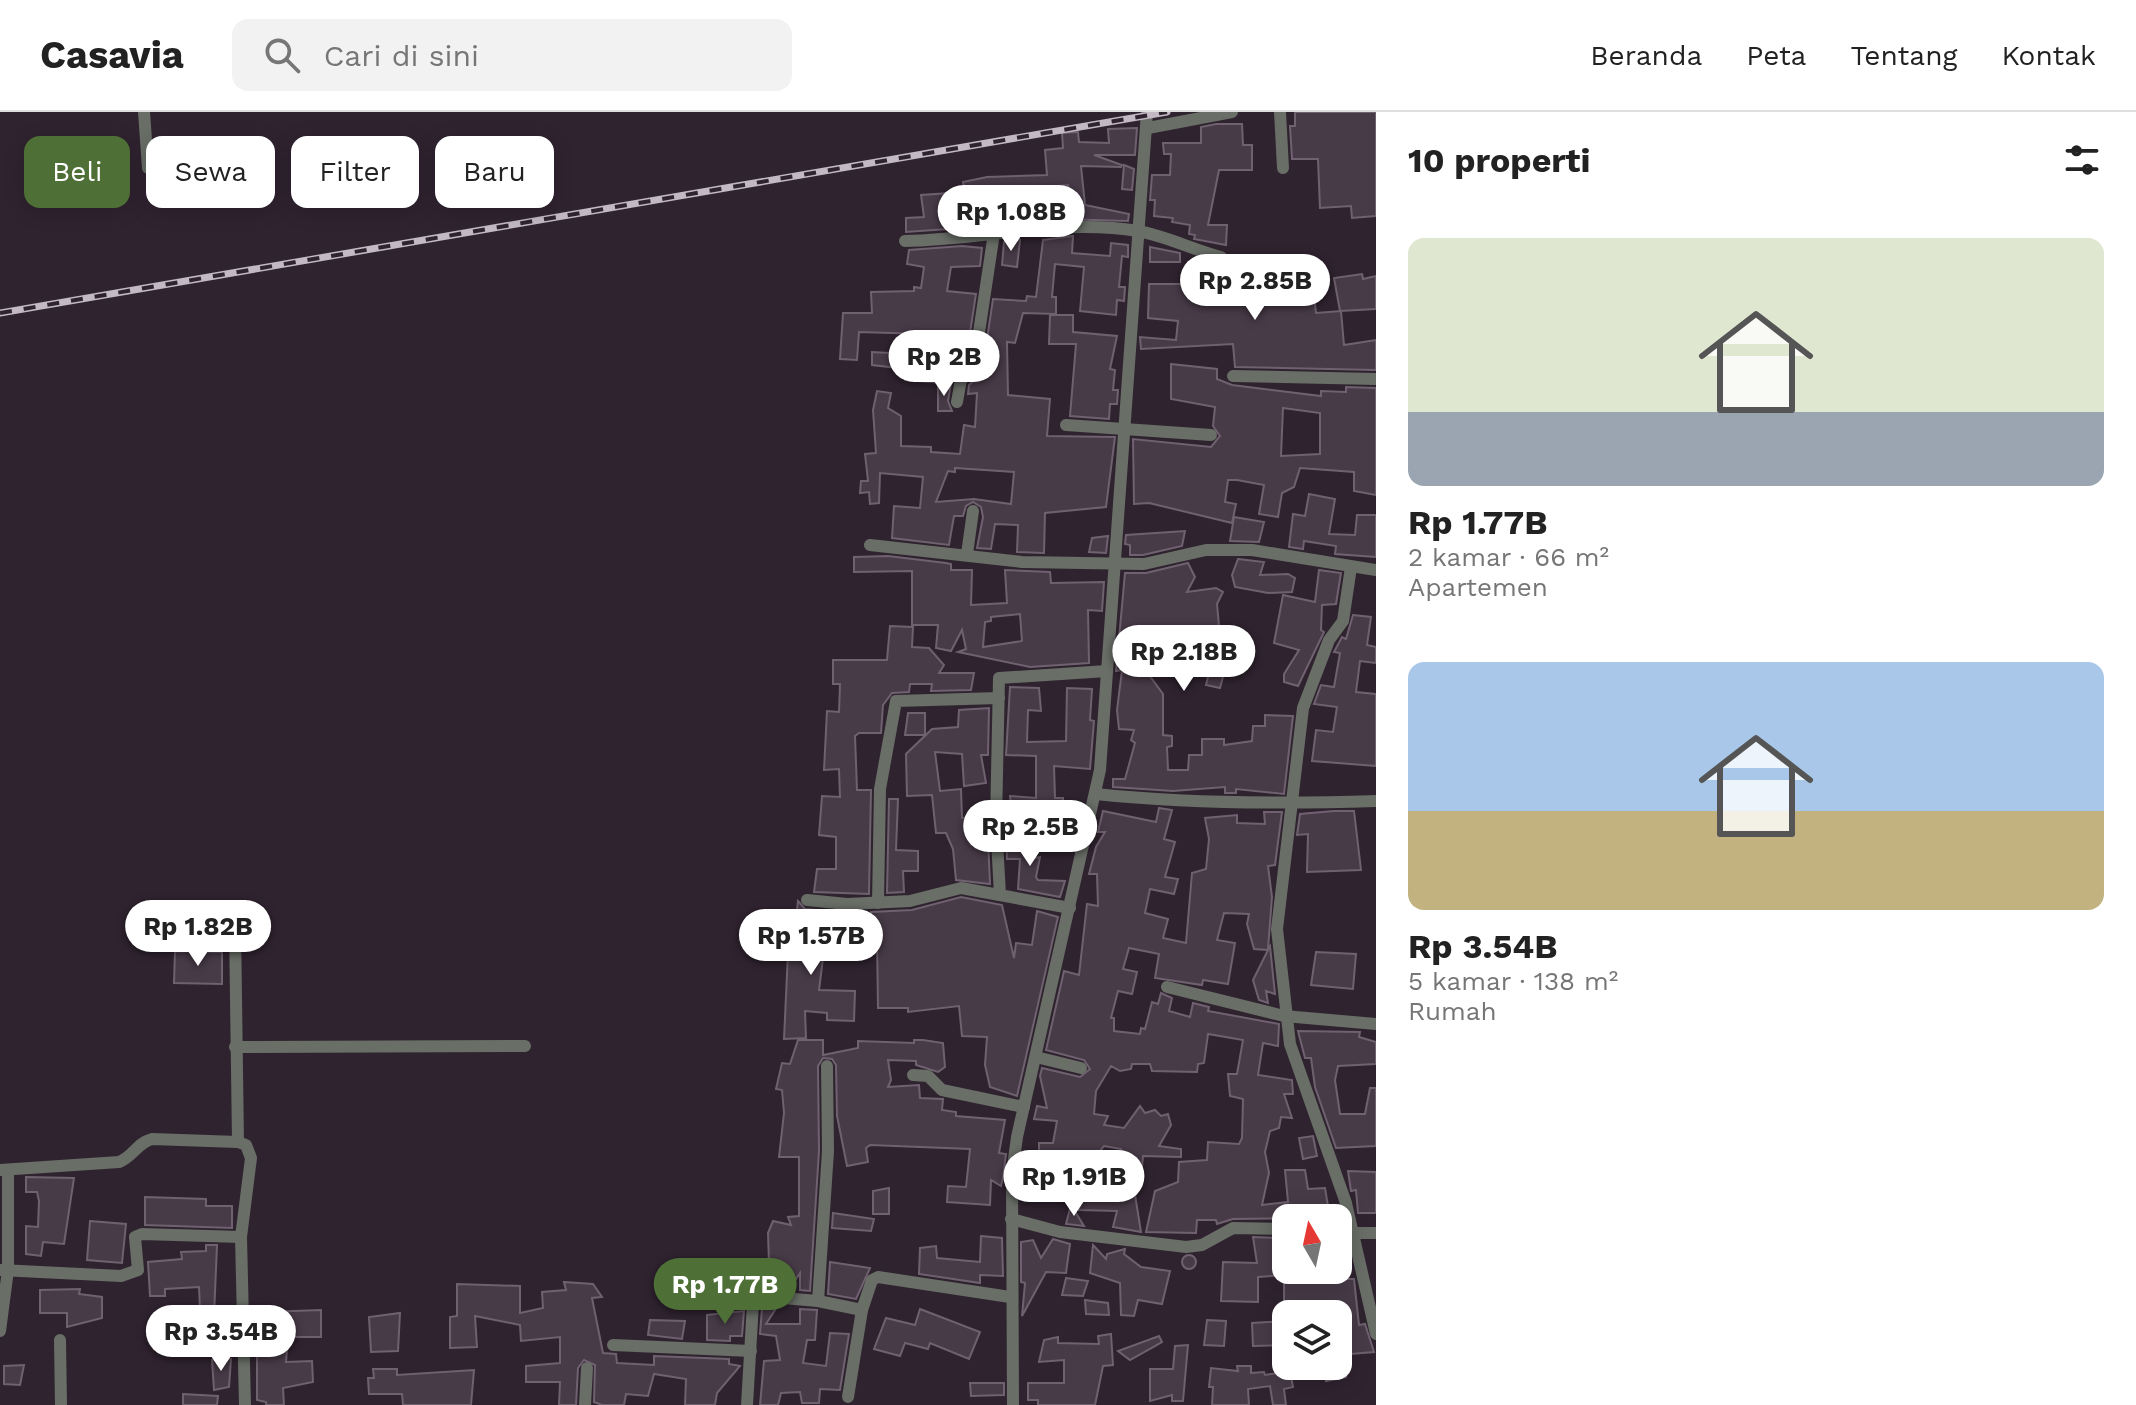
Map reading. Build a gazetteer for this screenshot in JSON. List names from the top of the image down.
{
  "north": "top",
  "page": {
    "header": "Casavia",
    "search": "Cari di sini",
    "nav": [
      "Beranda",
      "Peta",
      "Tentang",
      "Kontak"
    ],
    "heading": "10 properti",
    "chip": [
      "Beli",
      "Sewa",
      "Filter",
      "Baru"
    ],
    "price": [
      "Rp 1.08B",
      "Rp 2.85B",
      "Rp 2B",
      "Rp 2.18B",
      "Rp 2.5B",
      "Rp 1.82B",
      "Rp 1.57B",
      "Rp 1.91B",
      "Rp 1.77B",
      "Rp 3.54B"
    ],
    "list": [
      {
        "name": "Rp 1.77B",
        "note": "2 kamar · 66 m² · Apartemen"
      },
      {
        "name": "Rp 3.54B",
        "note": "5 kamar · 138 m² · Rumah"
      }
    ]
  }
}
